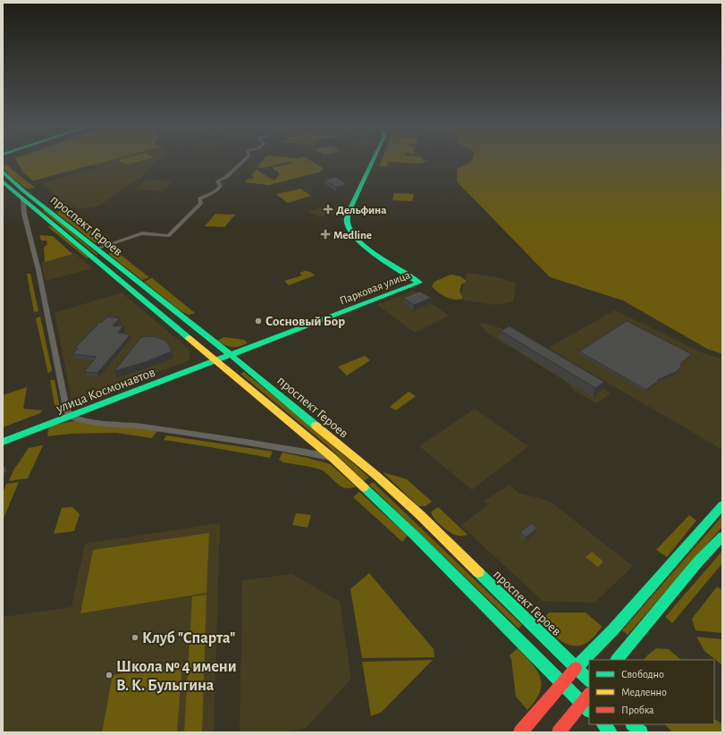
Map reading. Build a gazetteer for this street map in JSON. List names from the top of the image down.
{
  "streets": {
    "main road": ["проспект Героев", "Парковая улица", "улица Космонавтов"]
  },
  "crossings": [
    ["проспект Героев", "Парковая улица"],
    ["проспект Героев", "улица Космонавтов"],
    ["Парковая улица", "улица Космонавтов"]
  ],
  "places": {
    "health": ["Дельфина", "Medline"],
    "other": ["Сосновый Бор", "Клуб \"Спарта\"", "Школа № 4 имени В. К. Булыгина"]
  },
  "legend": ["Свободно", "Медленно", "Пробка"]
}
